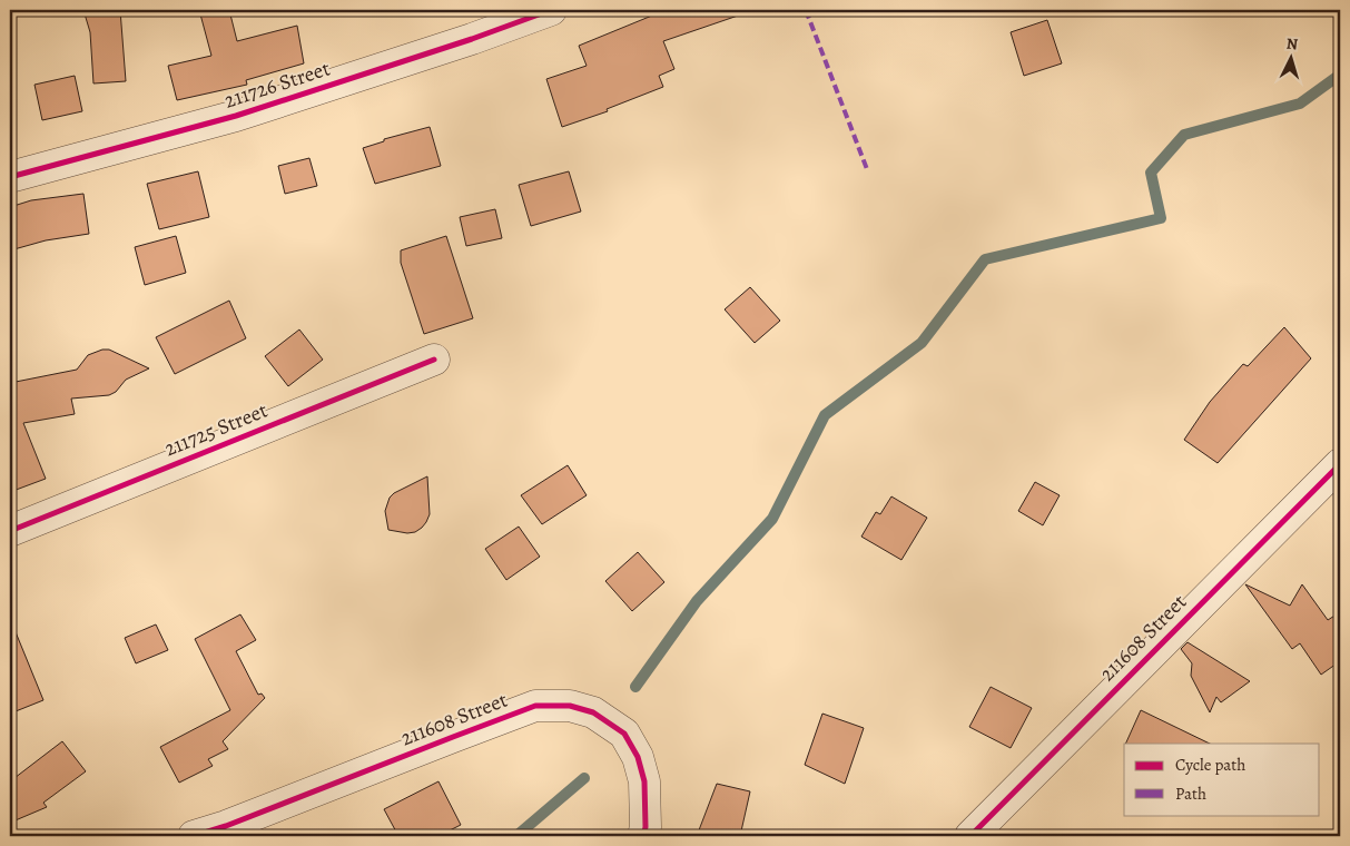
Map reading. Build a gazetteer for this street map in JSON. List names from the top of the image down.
{
  "streets": {
    "street": ["211726 Street", "211725 Street", "211608 Street"]
  },
  "legend": ["Cycle path", "Path"],
  "north": "top"
}
